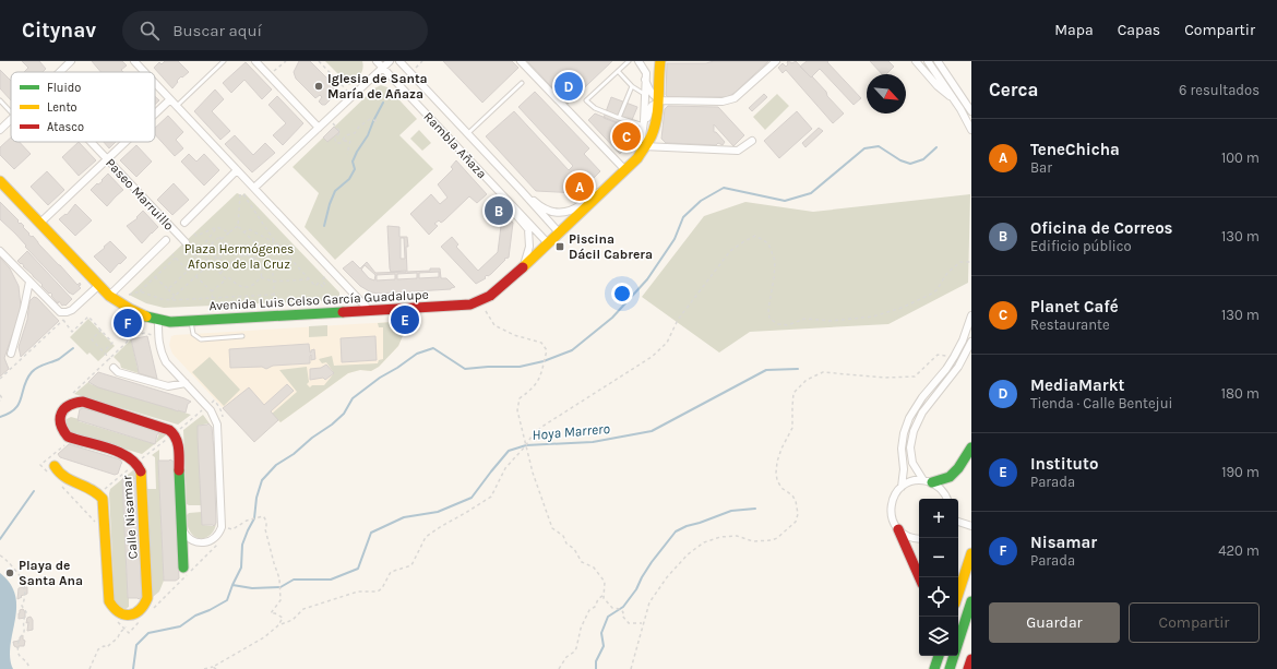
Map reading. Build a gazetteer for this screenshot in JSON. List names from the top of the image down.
{
  "streets": {
    "main road": ["Avenida Luis Celso García Guadalupe", "Calle Nisamar"],
    "street": ["Rambla Añaza", "Paseo Marruillo"]
  },
  "water": ["Hoya Marrero"],
  "parks": ["Plaza Hermógenes Afonso de la Cruz"],
  "places": {
    "other": ["Iglesia de Santa María de Añaza", "Playa de Santa Ana"],
    "transit": ["Piscina Dácil Cabrera"]
  },
  "legend": ["Fluido", "Lento", "Atasco"],
  "north": "bottom right",
  "page": {
    "header": "Citynav",
    "search": "Buscar aquí",
    "nav": ["Mapa", "Capas", "Compartir"],
    "heading": ["Cerca", "6 resultados"],
    "pins": [
      "D",
      "C",
      "A",
      "B",
      "E",
      "F"
    ],
    "list": [
      {
        "mark": "A",
        "name": "TeneChicha",
        "note": "Bar",
        "value": "100 m"
      },
      {
        "mark": "B",
        "name": "Oficina de Correos",
        "note": "Edificio público",
        "value": "130 m"
      },
      {
        "mark": "C",
        "name": "Planet Café",
        "note": "Restaurante",
        "value": "130 m"
      },
      {
        "mark": "D",
        "name": "MediaMarkt",
        "note": "Tienda · Calle Bentejui",
        "value": "180 m"
      },
      {
        "mark": "E",
        "name": "Instituto",
        "note": "Parada",
        "value": "190 m"
      },
      {
        "mark": "F",
        "name": "Nisamar",
        "note": "Parada",
        "value": "420 m"
      }
    ],
    "map_buttons": ["+", "−"],
    "buttons": ["Guardar", "Compartir"]
  }
}
